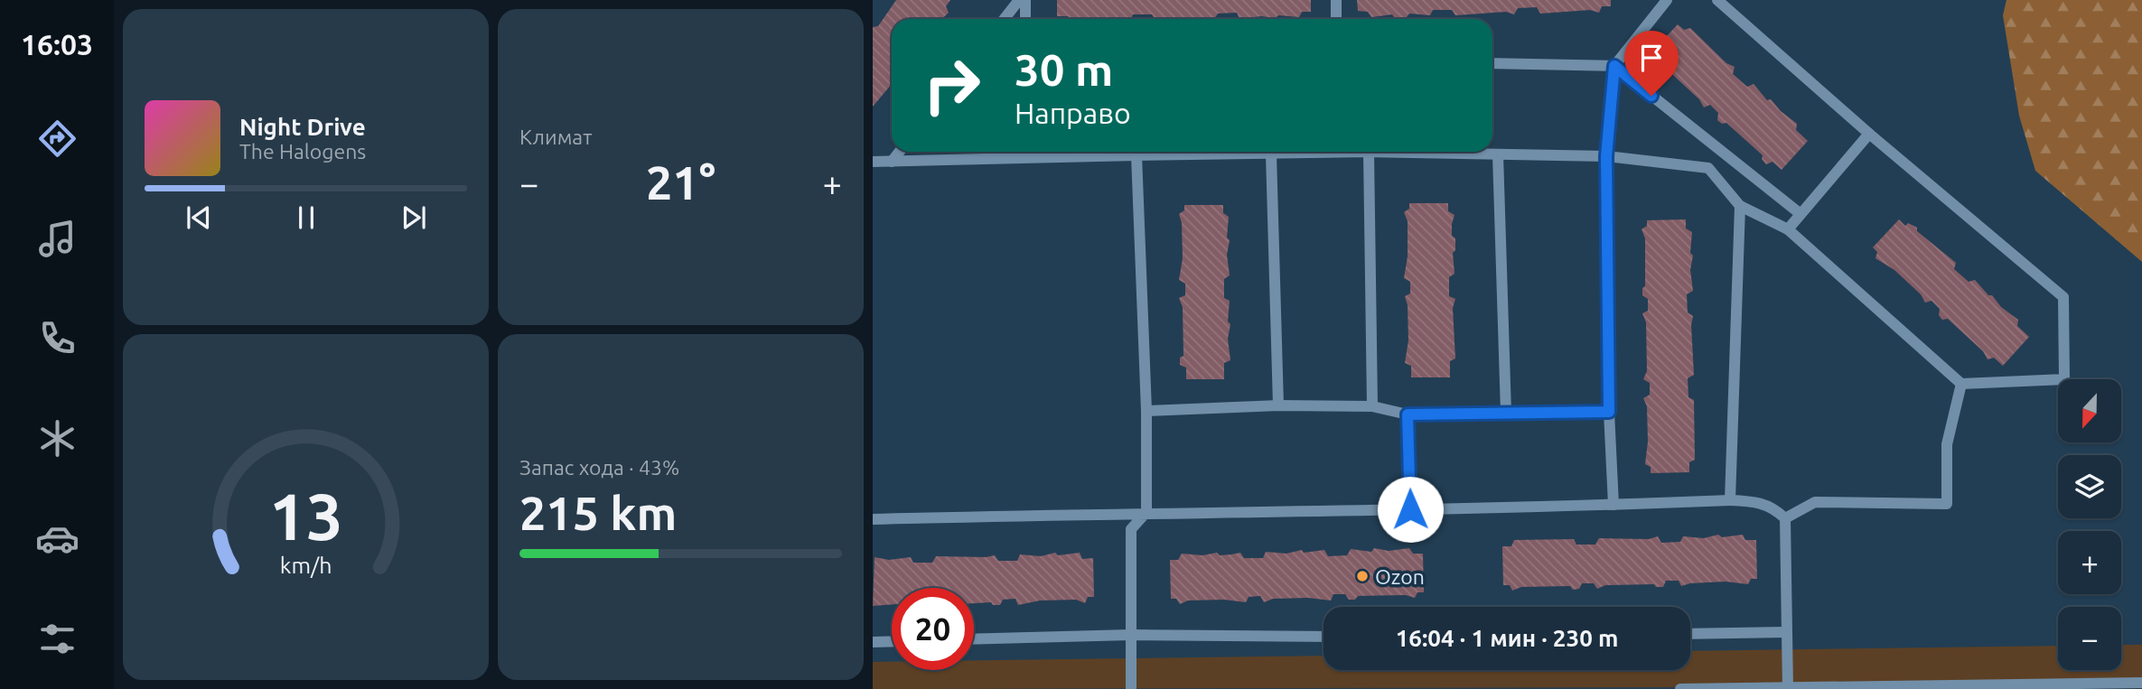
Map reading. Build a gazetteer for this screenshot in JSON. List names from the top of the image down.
{
  "places": ["Ozon"],
  "north": "bottom",
  "page": {
    "tabs": "16:03",
    "tile": [
      "Климат",
      ["Запас хода · 43%", "215 km"]
    ],
    "turn": ["30 m", "Направо"],
    "song": ["Night Drive", "The Halogens"],
    "heat": ["−", "21°", "+"],
    "map_buttons": ["+", "−"],
    "limit": "20",
    "trip": "16:04 · 1 мин · 230 m",
    "gauge": ["13", "km/h"]
  }
}
